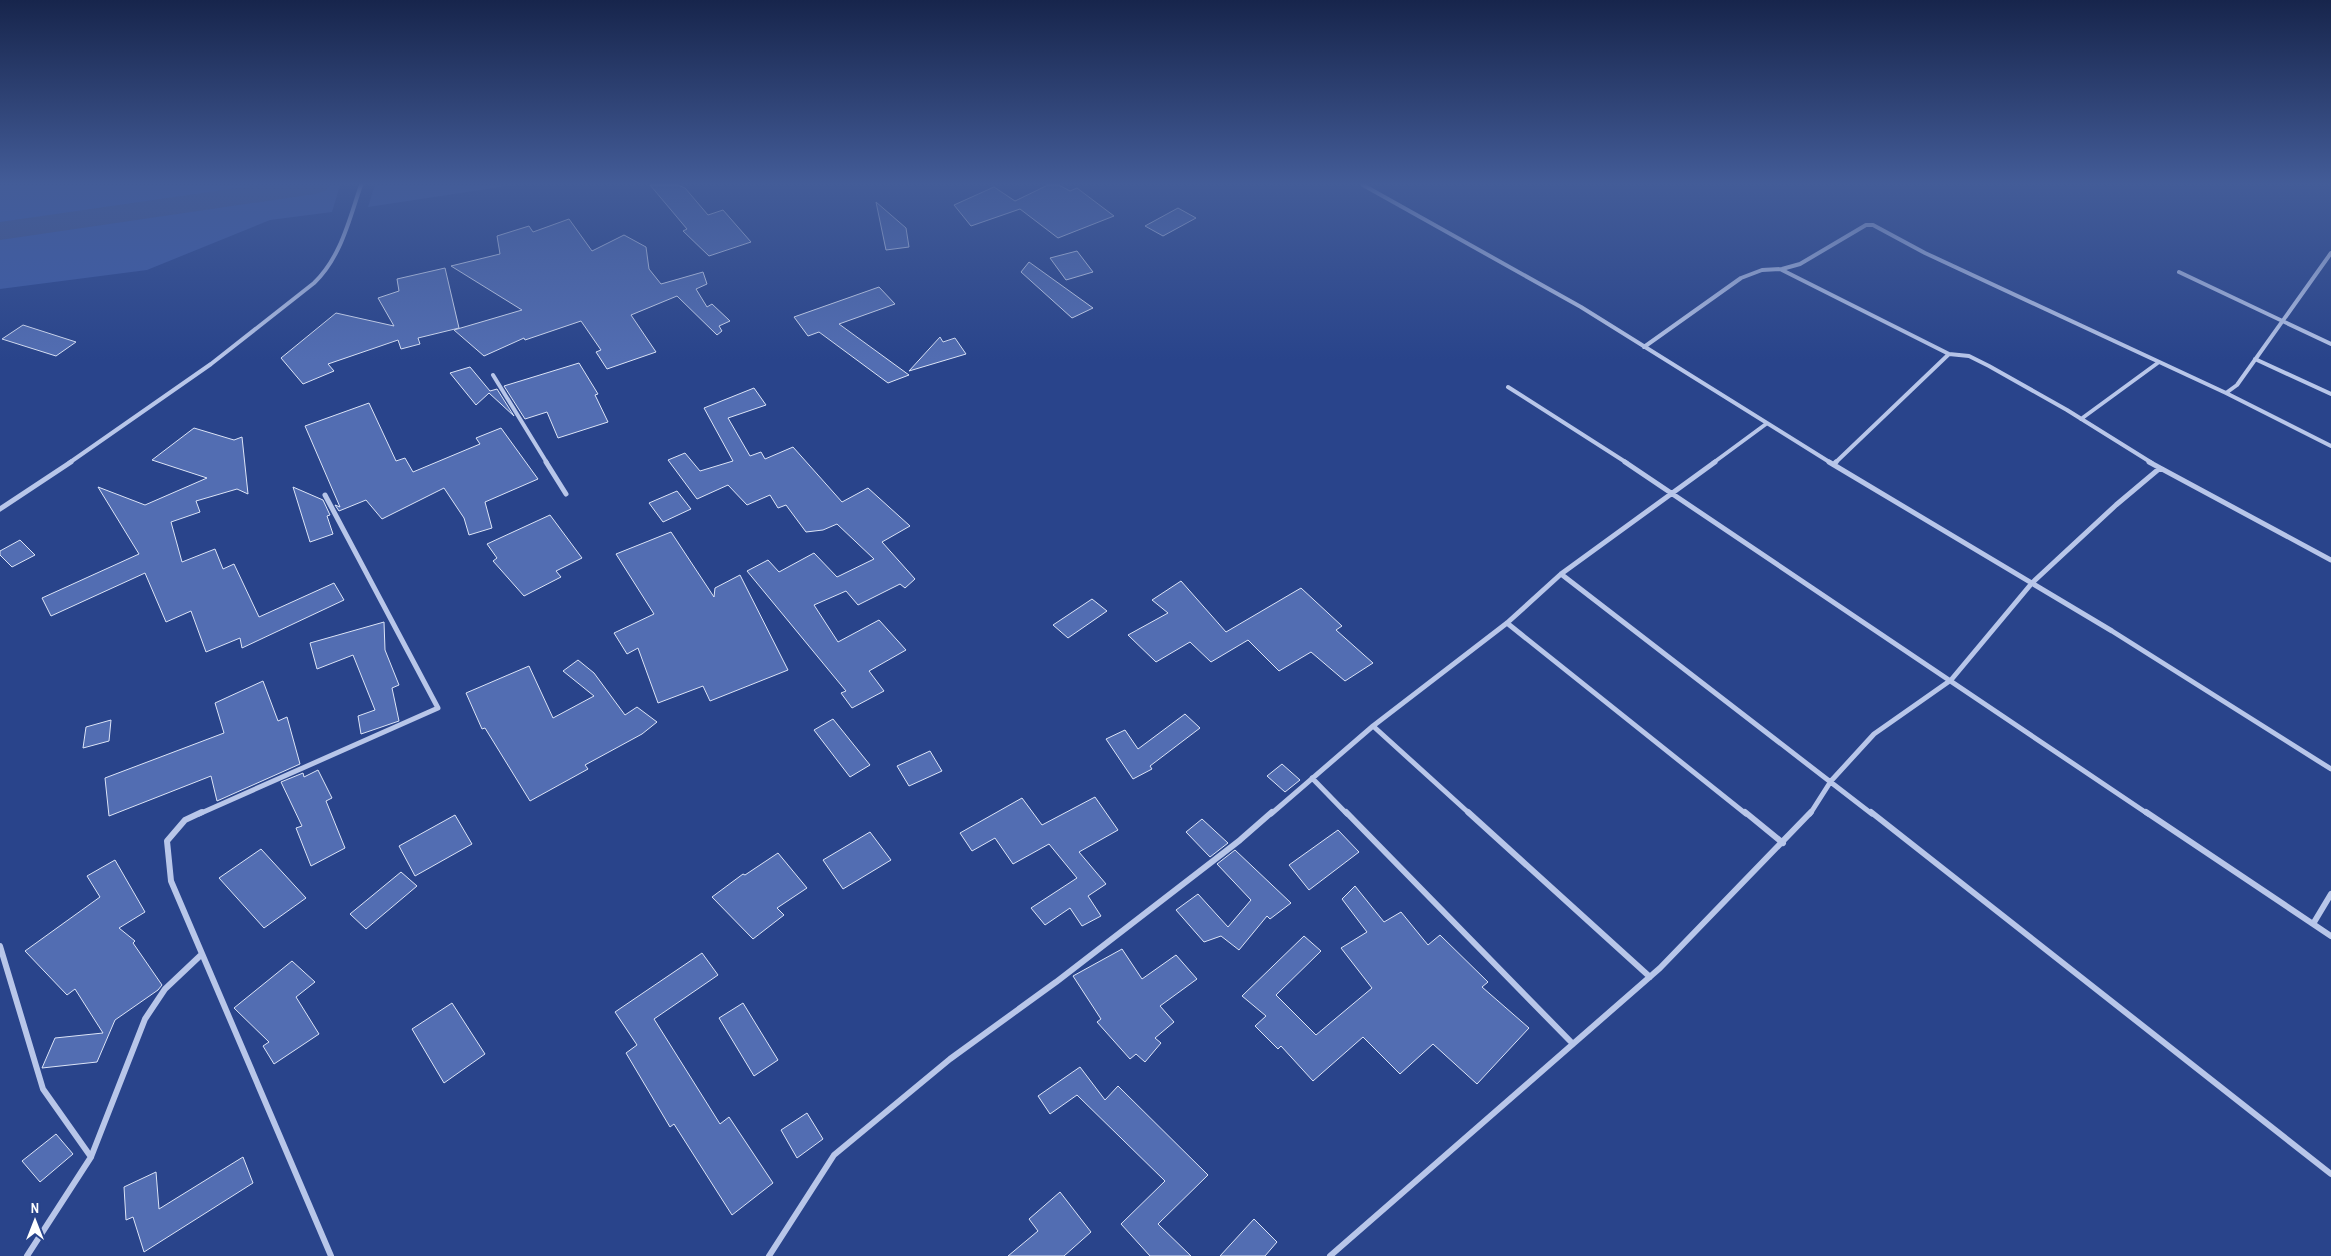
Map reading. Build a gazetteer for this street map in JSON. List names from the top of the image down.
{
  "north": "top"
}
